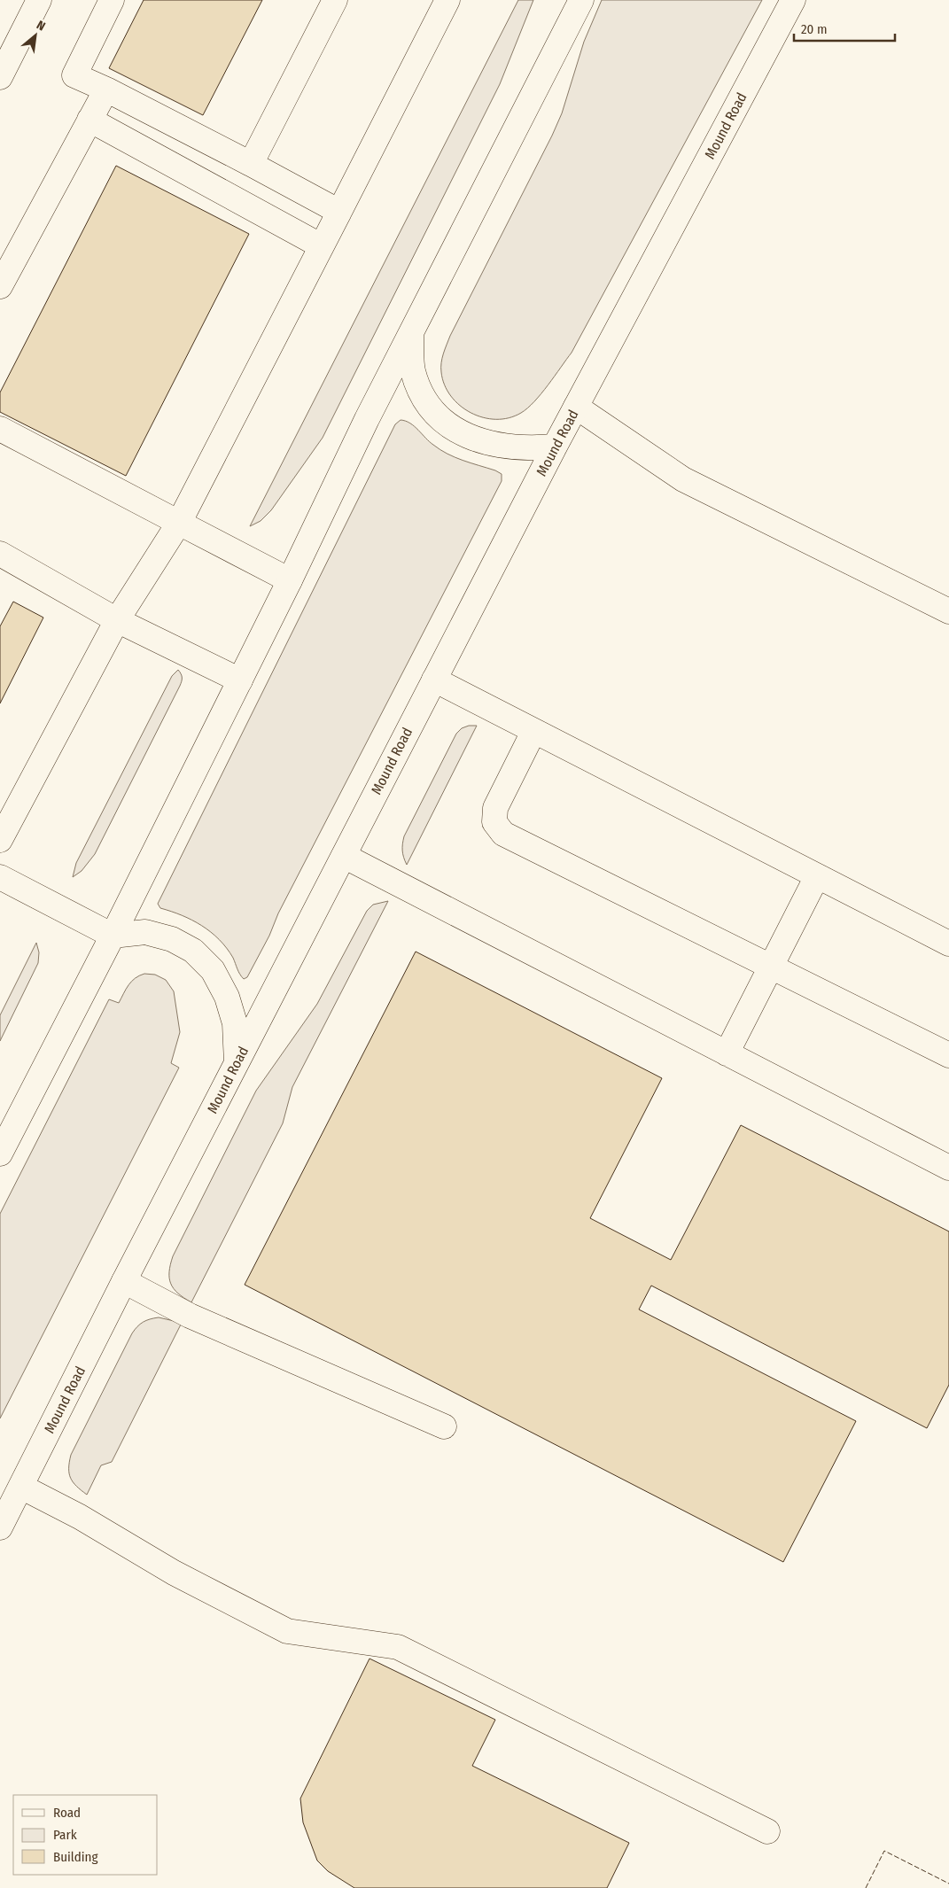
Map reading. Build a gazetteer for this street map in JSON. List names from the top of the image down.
{
  "streets": {
    "main road": ["Mound Road"]
  },
  "legend": ["Road", "Park", "Building"],
  "scale_bar": "20 m",
  "north": "top right"
}
